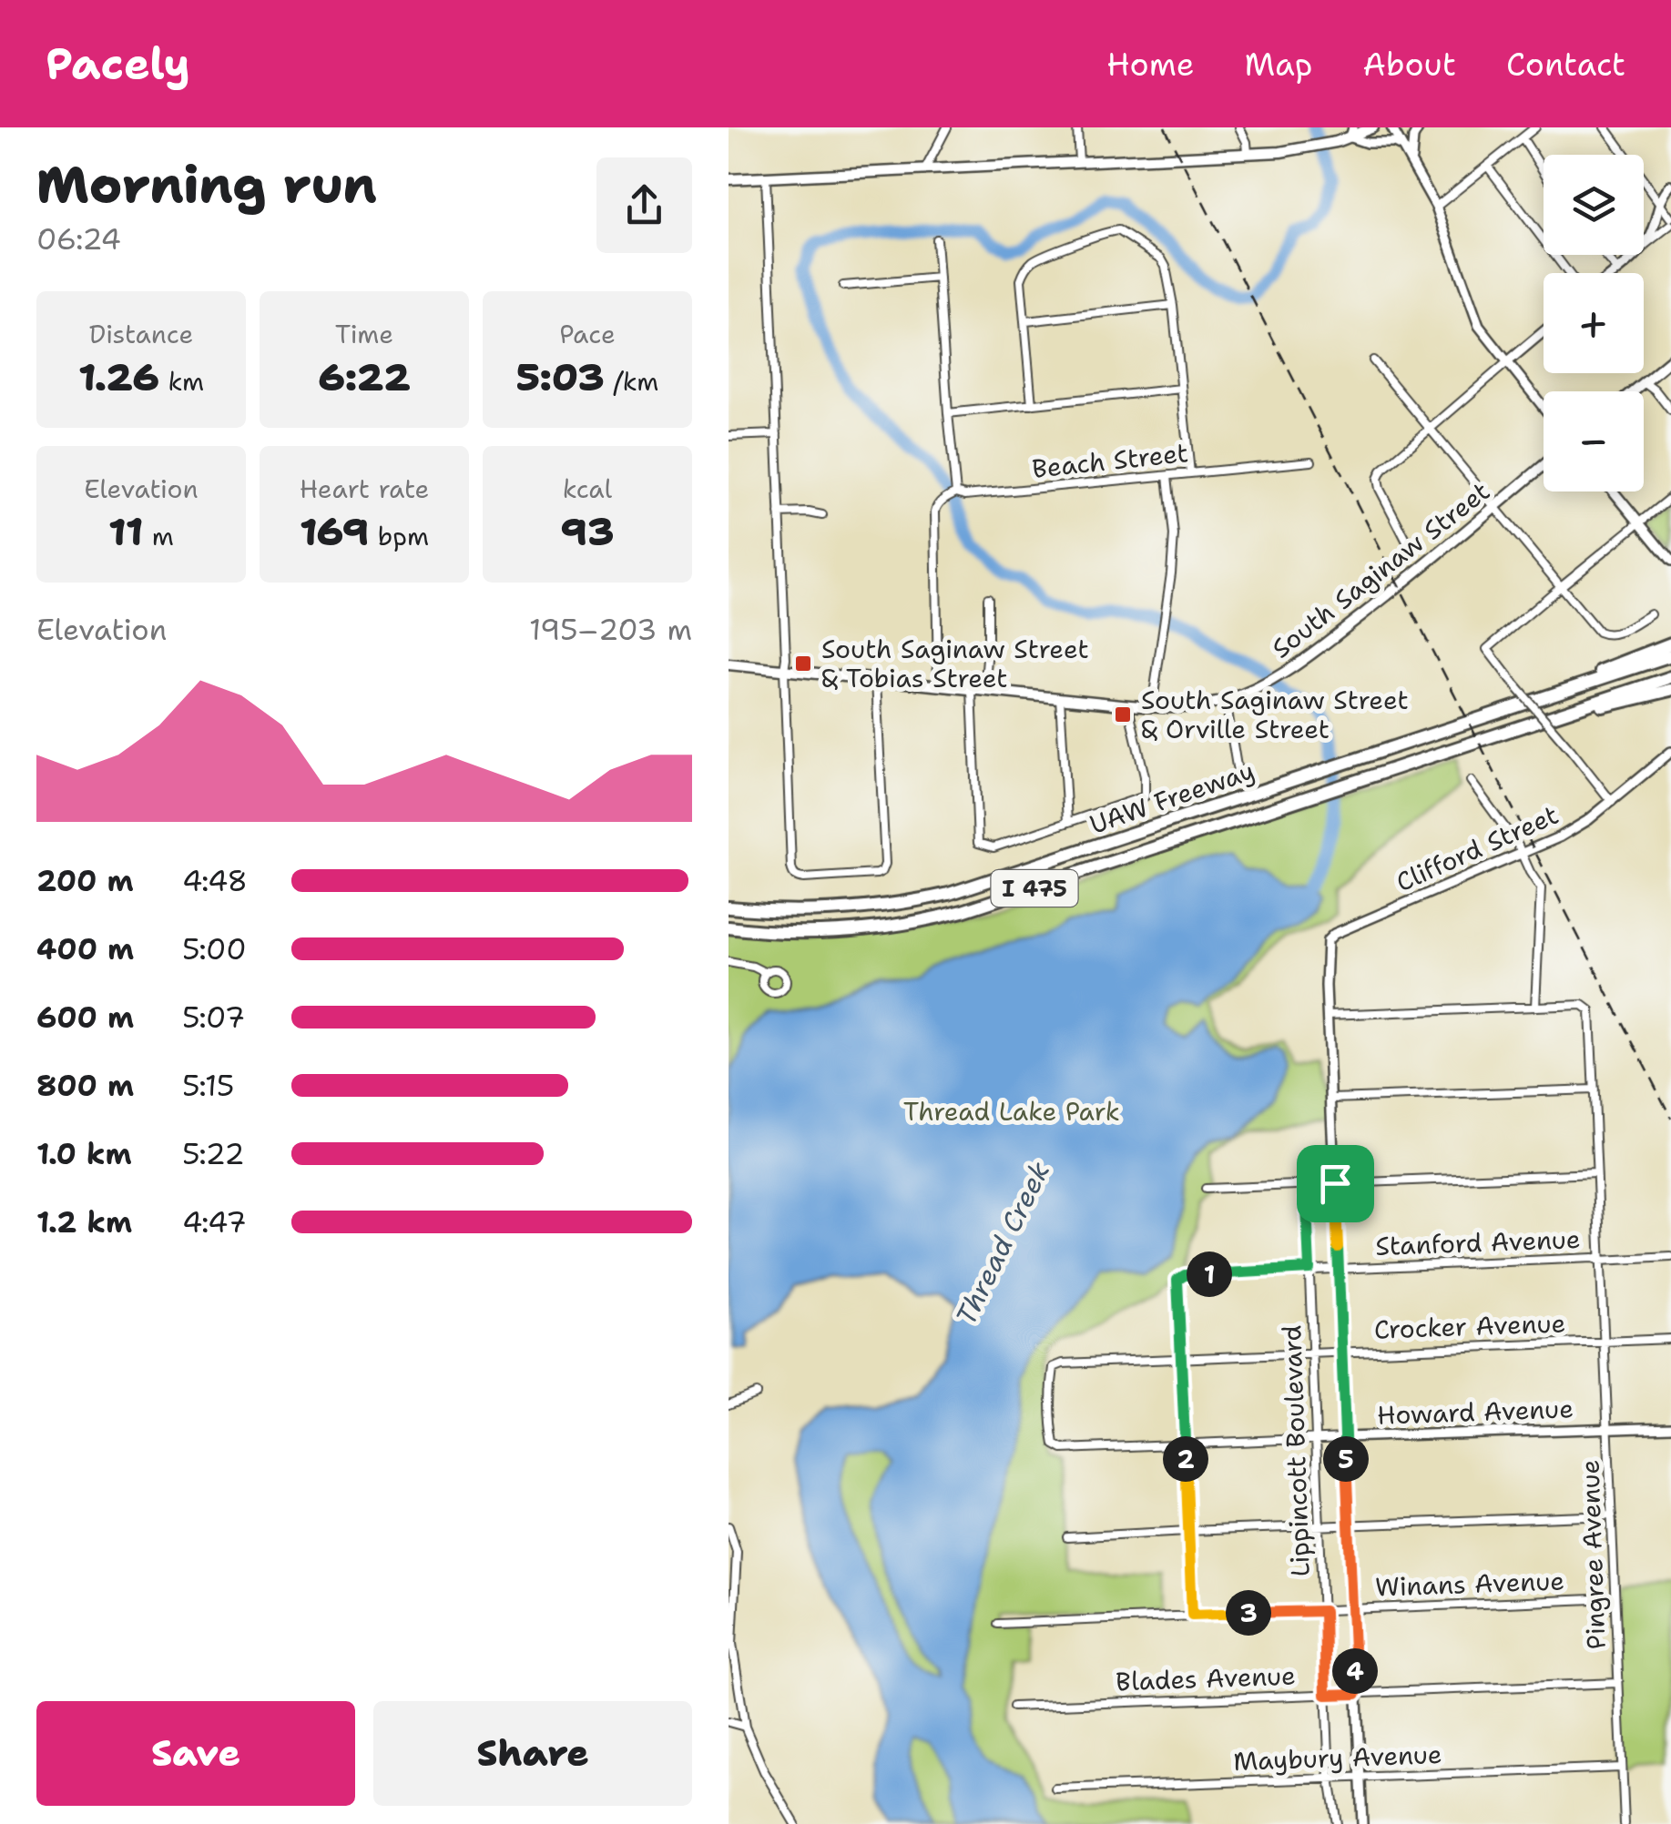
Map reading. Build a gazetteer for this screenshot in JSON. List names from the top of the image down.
{
  "streets": {
    "highway": ["UAW Freeway", "I 475"],
    "main road": ["South Saginaw Street"],
    "street": [
      "Beach Street",
      "Clifford Street",
      "Stanford Avenue",
      "Crocker Avenue",
      "Howard Avenue",
      "Lippincott Boulevard",
      "Pingree Avenue",
      "Winans Avenue",
      "Blades Avenue",
      "Maybury Avenue"
    ]
  },
  "crossings": [
    ["Beach Street", "South Saginaw Street"],
    ["Clifford Street", "Lippincott Boulevard"],
    ["Stanford Avenue", "Crocker Avenue"],
    ["Stanford Avenue", "Lippincott Boulevard"],
    ["Stanford Avenue", "Pingree Avenue"],
    ["Crocker Avenue", "Howard Avenue"],
    ["Crocker Avenue", "Lippincott Boulevard"],
    ["Crocker Avenue", "Pingree Avenue"],
    ["Howard Avenue", "Lippincott Boulevard"],
    ["Howard Avenue", "Pingree Avenue"],
    ["Lippincott Boulevard", "Winans Avenue"],
    ["Lippincott Boulevard", "Blades Avenue"],
    ["Lippincott Boulevard", "Maybury Avenue"],
    ["Pingree Avenue", "Winans Avenue"],
    ["Pingree Avenue", "Blades Avenue"],
    ["Pingree Avenue", "Maybury Avenue"]
  ],
  "water": ["Thread Creek"],
  "parks": ["Thread Lake Park"],
  "places": {
    "transit": ["South Saginaw Street & Tobias Street", "South Saginaw Street & Orville Street"]
  },
  "page": {
    "header": "Pacely",
    "nav": [
      "Home",
      "Map",
      "About",
      "Contact"
    ],
    "heading": ["Morning run", "06:24"],
    "map_buttons": ["+", "−"],
    "stats": [
      ["Distance", "1.26 km"],
      ["Time", "6:22"],
      ["Pace", "5:03 /km"],
      ["Elevation", "11 m"],
      ["Heart rate", "169 bpm"],
      ["kcal", "93"]
    ],
    "chart": ["Elevation", "195–203 m"],
    "list": [
      {
        "name": "200 m",
        "note": "4:48"
      },
      {
        "name": "400 m",
        "note": "5:00"
      },
      {
        "name": "600 m",
        "note": "5:07"
      },
      {
        "name": "800 m",
        "note": "5:15"
      },
      {
        "name": "1.0 km",
        "note": "5:22"
      },
      {
        "name": "1.2 km",
        "note": "4:47"
      }
    ],
    "pins": [
      "1",
      "2",
      "5",
      "3",
      "4"
    ],
    "buttons": ["Save", "Share"]
  }
}
